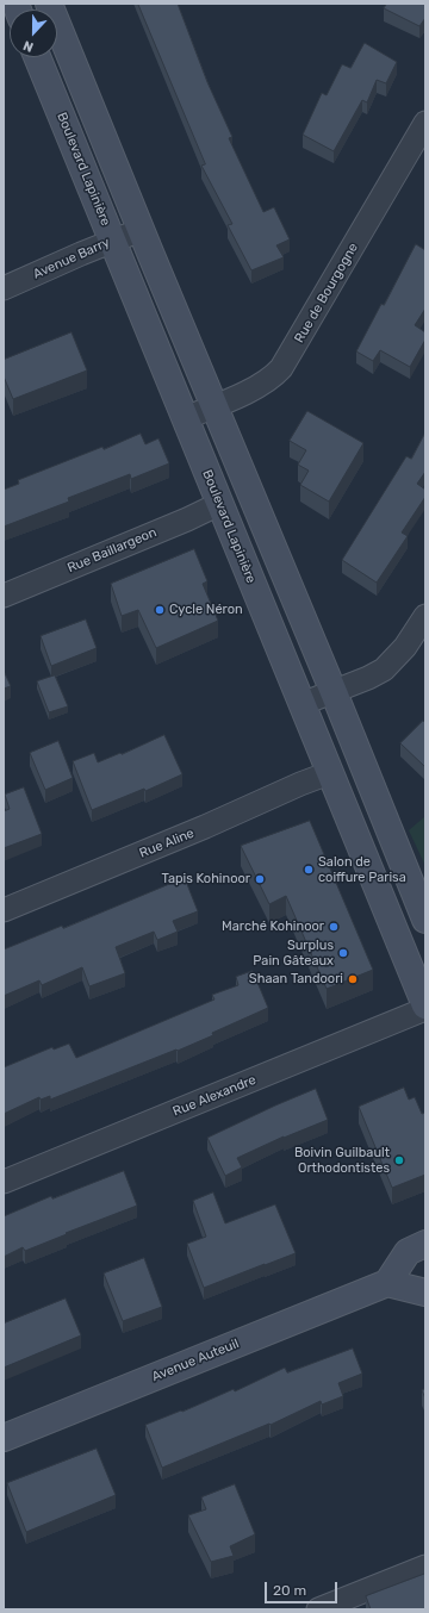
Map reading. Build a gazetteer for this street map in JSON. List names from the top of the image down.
{
  "streets": {
    "main road": ["Boulevard Lapinière", "Avenue Auteuil"],
    "street": [
      "Avenue Barry",
      "Rue de Bourgogne",
      "Rue Baillargeon",
      "Rue Aline",
      "Rue Alexandre"
    ]
  },
  "crossings": [
    ["Boulevard Lapinière", "Avenue Barry"],
    ["Boulevard Lapinière", "Rue de Bourgogne"],
    ["Boulevard Lapinière", "Rue Baillargeon"],
    ["Boulevard Lapinière", "Rue Aline"]
  ],
  "places": [
    "Cycle Néron",
    "Salon de coiffure Parisa",
    "Tapis Kohinoor",
    "Marché Kohinoor",
    "Surplus Pain Gâteaux",
    "Shaan Tandoori",
    "Boivin Guilbault Orthodontistes"
  ],
  "scale_bar": "20 m",
  "north": "bottom"
}
